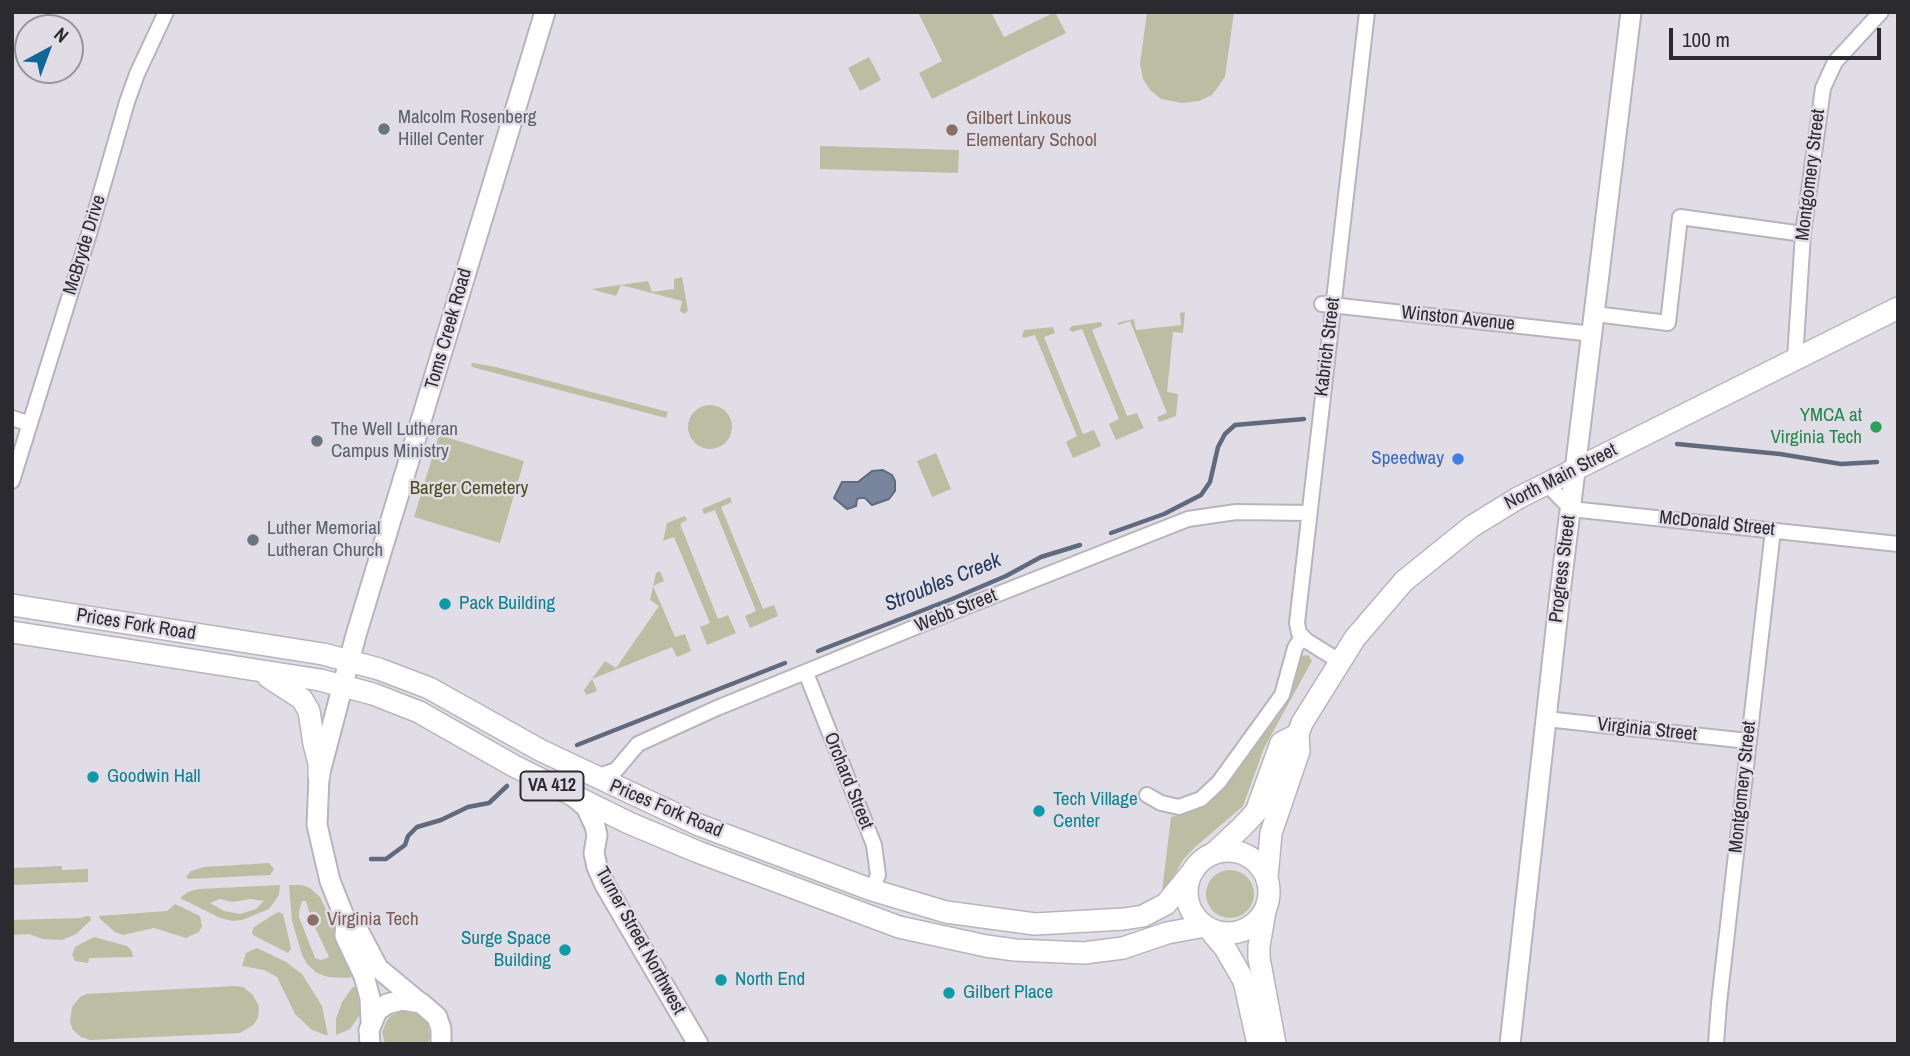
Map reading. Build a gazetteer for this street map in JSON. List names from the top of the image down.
{
  "streets": {
    "main road": ["North Main Street", "Prices Fork Road", "VA 412"],
    "street": [
      "Montgomery Street",
      "McBryde Drive",
      "Winston Avenue",
      "Toms Creek Road",
      "Kabrich Street",
      "McDonald Street",
      "Progress Street",
      "Webb Street",
      "Virginia Street",
      "Orchard Street",
      "Turner Street Northwest"
    ]
  },
  "crossings": [
    ["Montgomery Street", "Winston Avenue"],
    ["Montgomery Street", "North Main Street"],
    ["Montgomery Street", "McDonald Street"],
    ["Montgomery Street", "Virginia Street"],
    ["Winston Avenue", "Kabrich Street"],
    ["Winston Avenue", "Progress Street"],
    ["Toms Creek Road", "Prices Fork Road"],
    ["Kabrich Street", "Webb Street"],
    ["North Main Street", "Progress Street"],
    ["North Main Street", "Prices Fork Road"],
    ["McDonald Street", "Progress Street"],
    ["Progress Street", "Virginia Street"],
    ["Webb Street", "Prices Fork Road"],
    ["Webb Street", "Orchard Street"],
    ["Prices Fork Road", "Orchard Street"],
    ["Prices Fork Road", "Turner Street Northwest"]
  ],
  "water": ["Stroubles Creek"],
  "parks": ["Barger Cemetery"],
  "places": [
    "Malcolm Rosenberg Hillel Center",
    "Gilbert Linkous Elementary School",
    "YMCA at Virginia Tech",
    "The Well Lutheran Campus Ministry",
    "Speedway",
    "Luther Memorial Lutheran Church",
    "Pack Building",
    "Goodwin Hall",
    "Tech Village Center",
    "Virginia Tech",
    "Surge Space Building",
    "North End",
    "Gilbert Place"
  ],
  "scale_bar": "100 m",
  "north": "top right"
}
